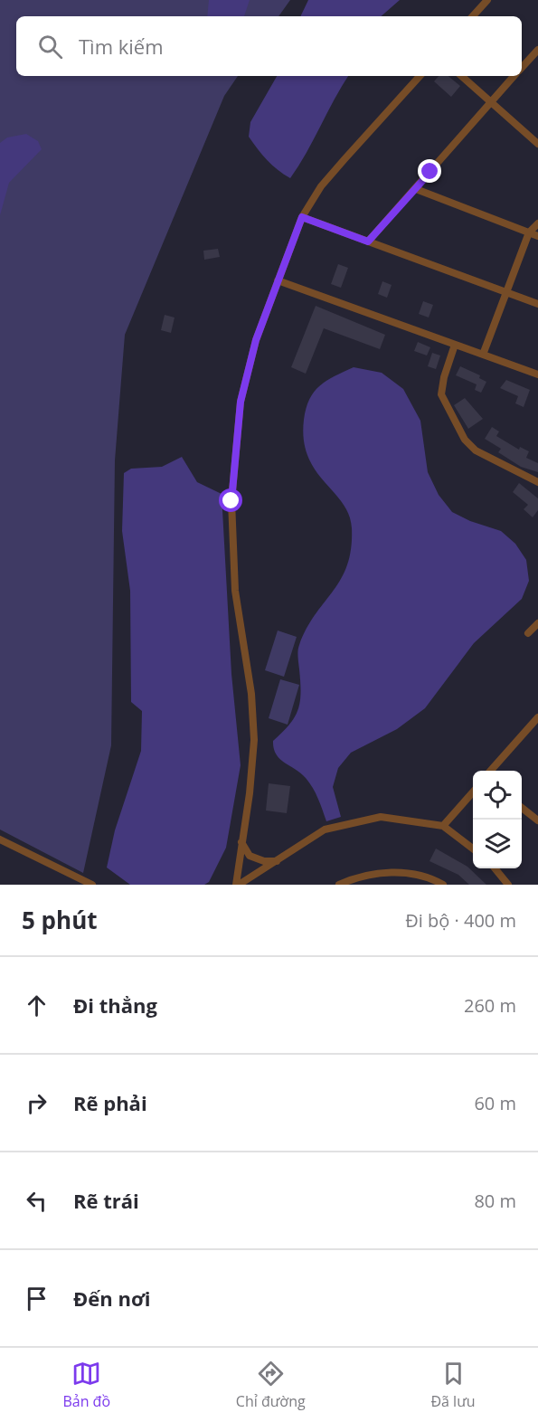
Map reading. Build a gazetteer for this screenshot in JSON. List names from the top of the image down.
{
  "page": {
    "search": "Tìm kiếm",
    "heading": ["5 phút", "Đi bộ · 400 m"],
    "list": [
      ["Đi thẳng", "260 m"],
      ["Rẽ phải", "60 m"],
      ["Rẽ trái", "80 m"],
      "Đến nơi"
    ],
    "nav": ["Bản đồ", "Chỉ đường", "Đã lưu"]
  }
}
